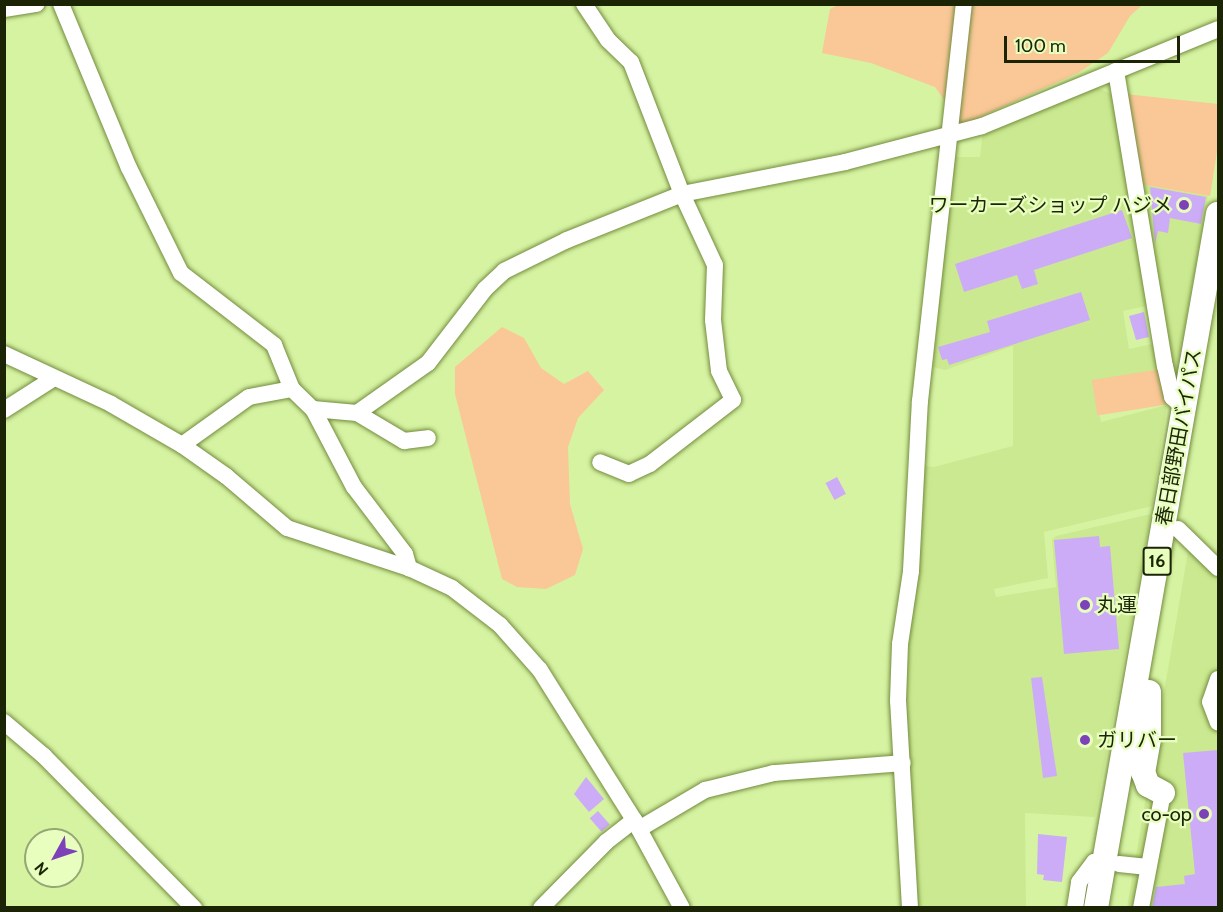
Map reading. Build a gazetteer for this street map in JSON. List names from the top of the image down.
{
  "streets": {
    "highway": ["春日部野田バイパス", "16"]
  },
  "places": [
    "ワーカーズショップ ハジメ",
    "丸運",
    "ガリバー",
    "co-op"
  ],
  "scale_bar": "100 m",
  "north": "bottom left"
}
